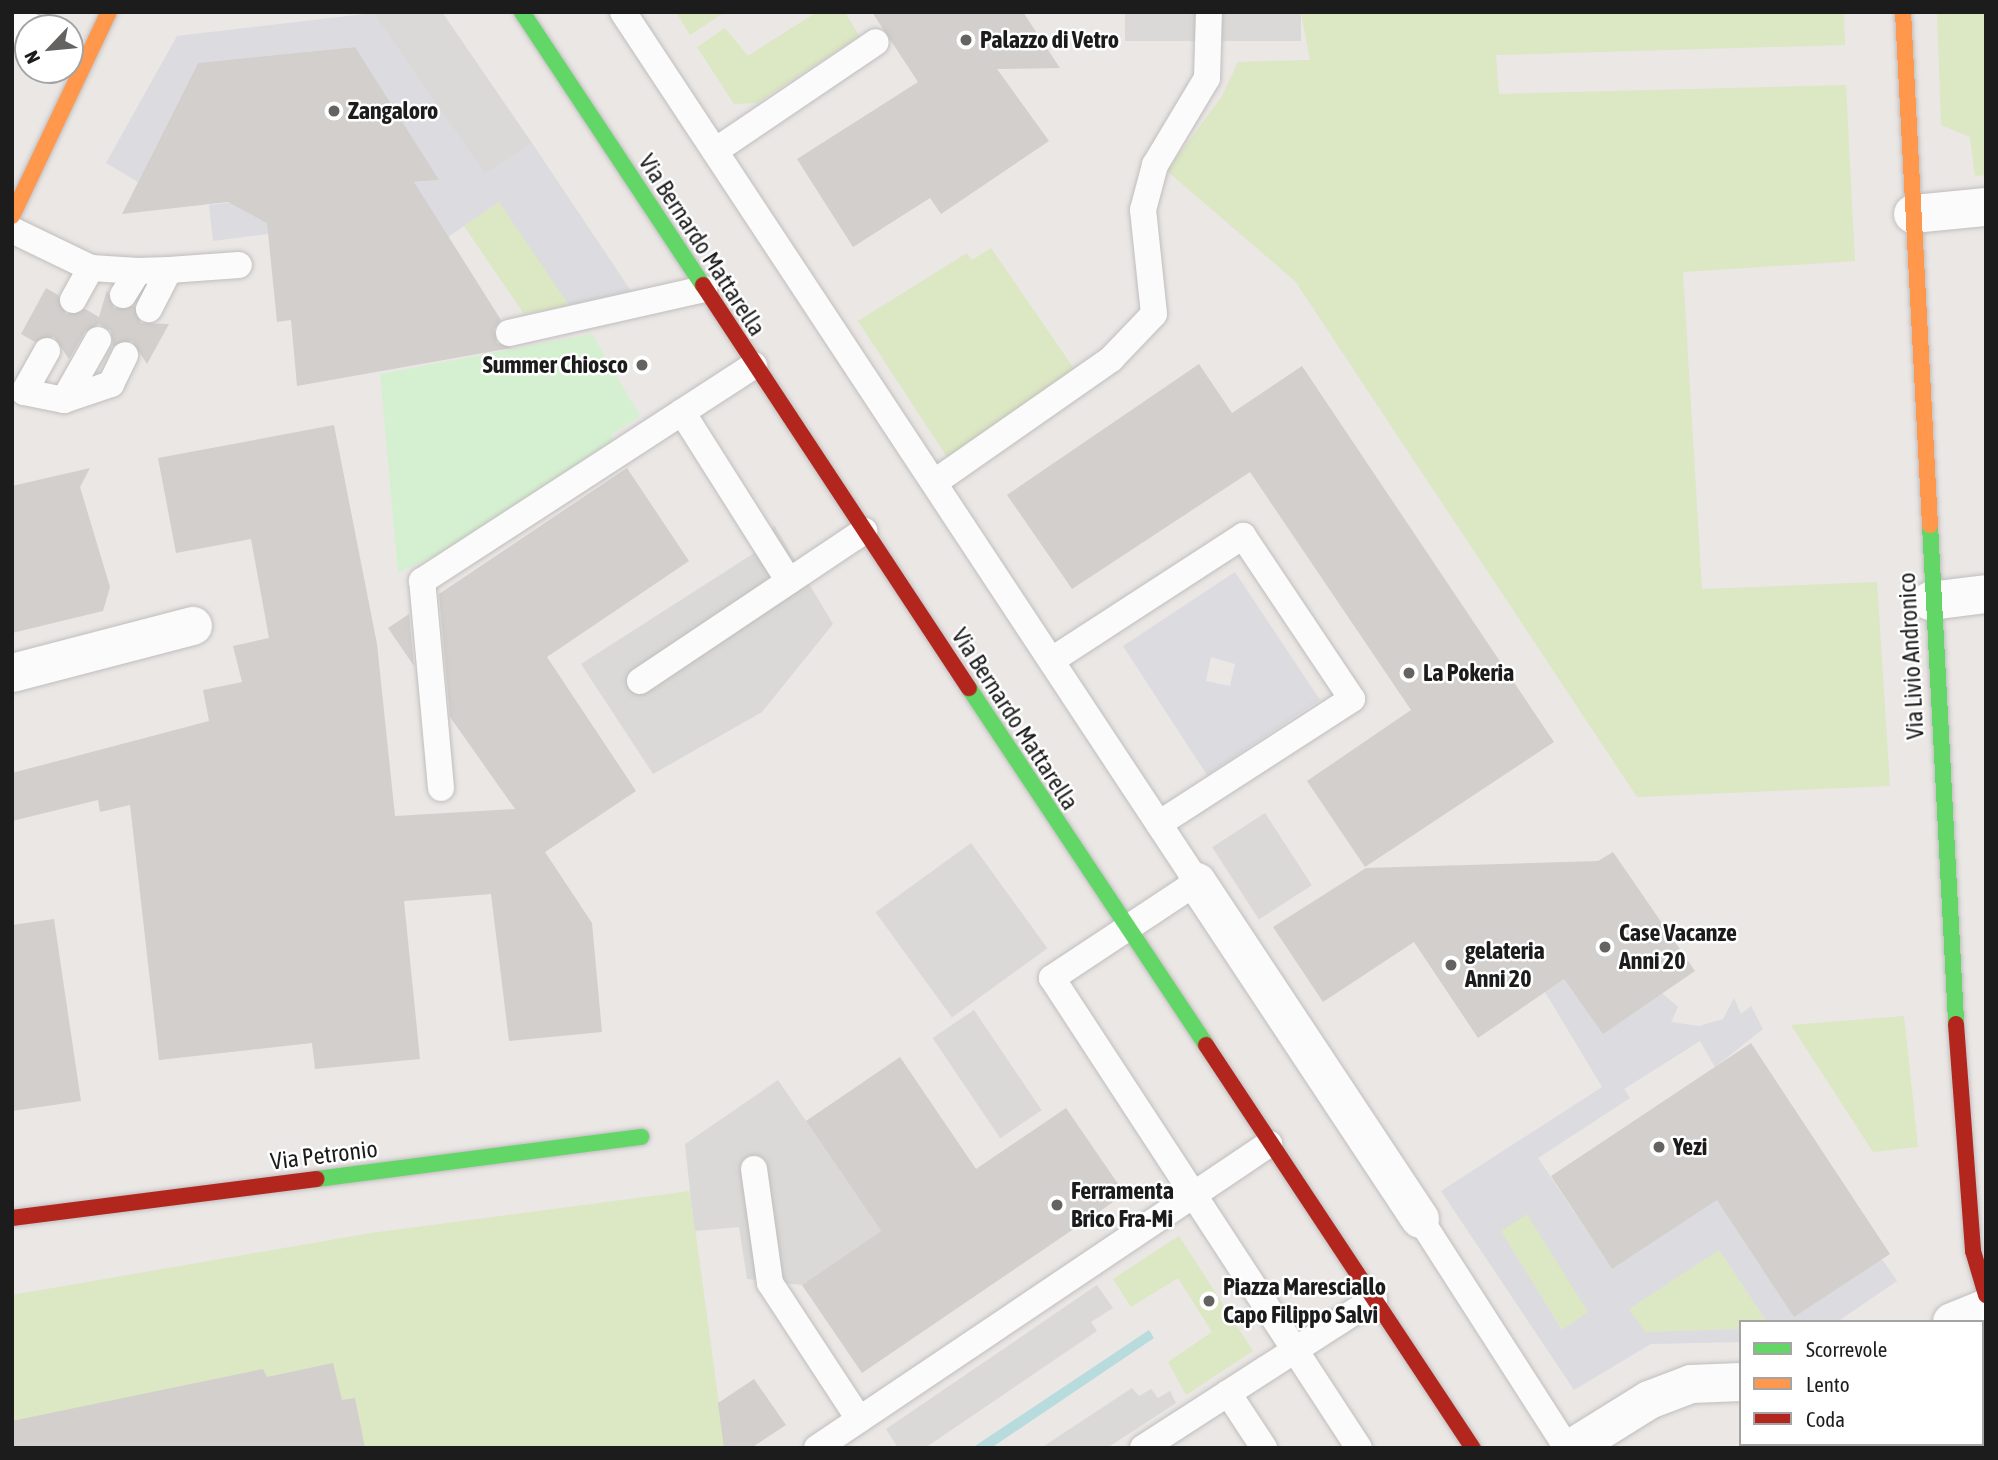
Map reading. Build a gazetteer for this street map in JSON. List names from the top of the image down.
{
  "streets": {
    "street": ["Via Bernardo Mattarella", "Via Livio Andronico", "Via Petronio"]
  },
  "places": [
    "Palazzo di Vetro",
    "Zangaloro",
    "Summer Chiosco",
    "La Pokeria",
    "Case Vacanze Anni 20",
    "gelateria Anni 20",
    "Yezi",
    "Ferramenta Brico Fra-Mi",
    "Piazza Maresciallo Capo Filippo Salvi"
  ],
  "legend": ["Scorrevole", "Lento", "Coda"],
  "north": "bottom left"
}
